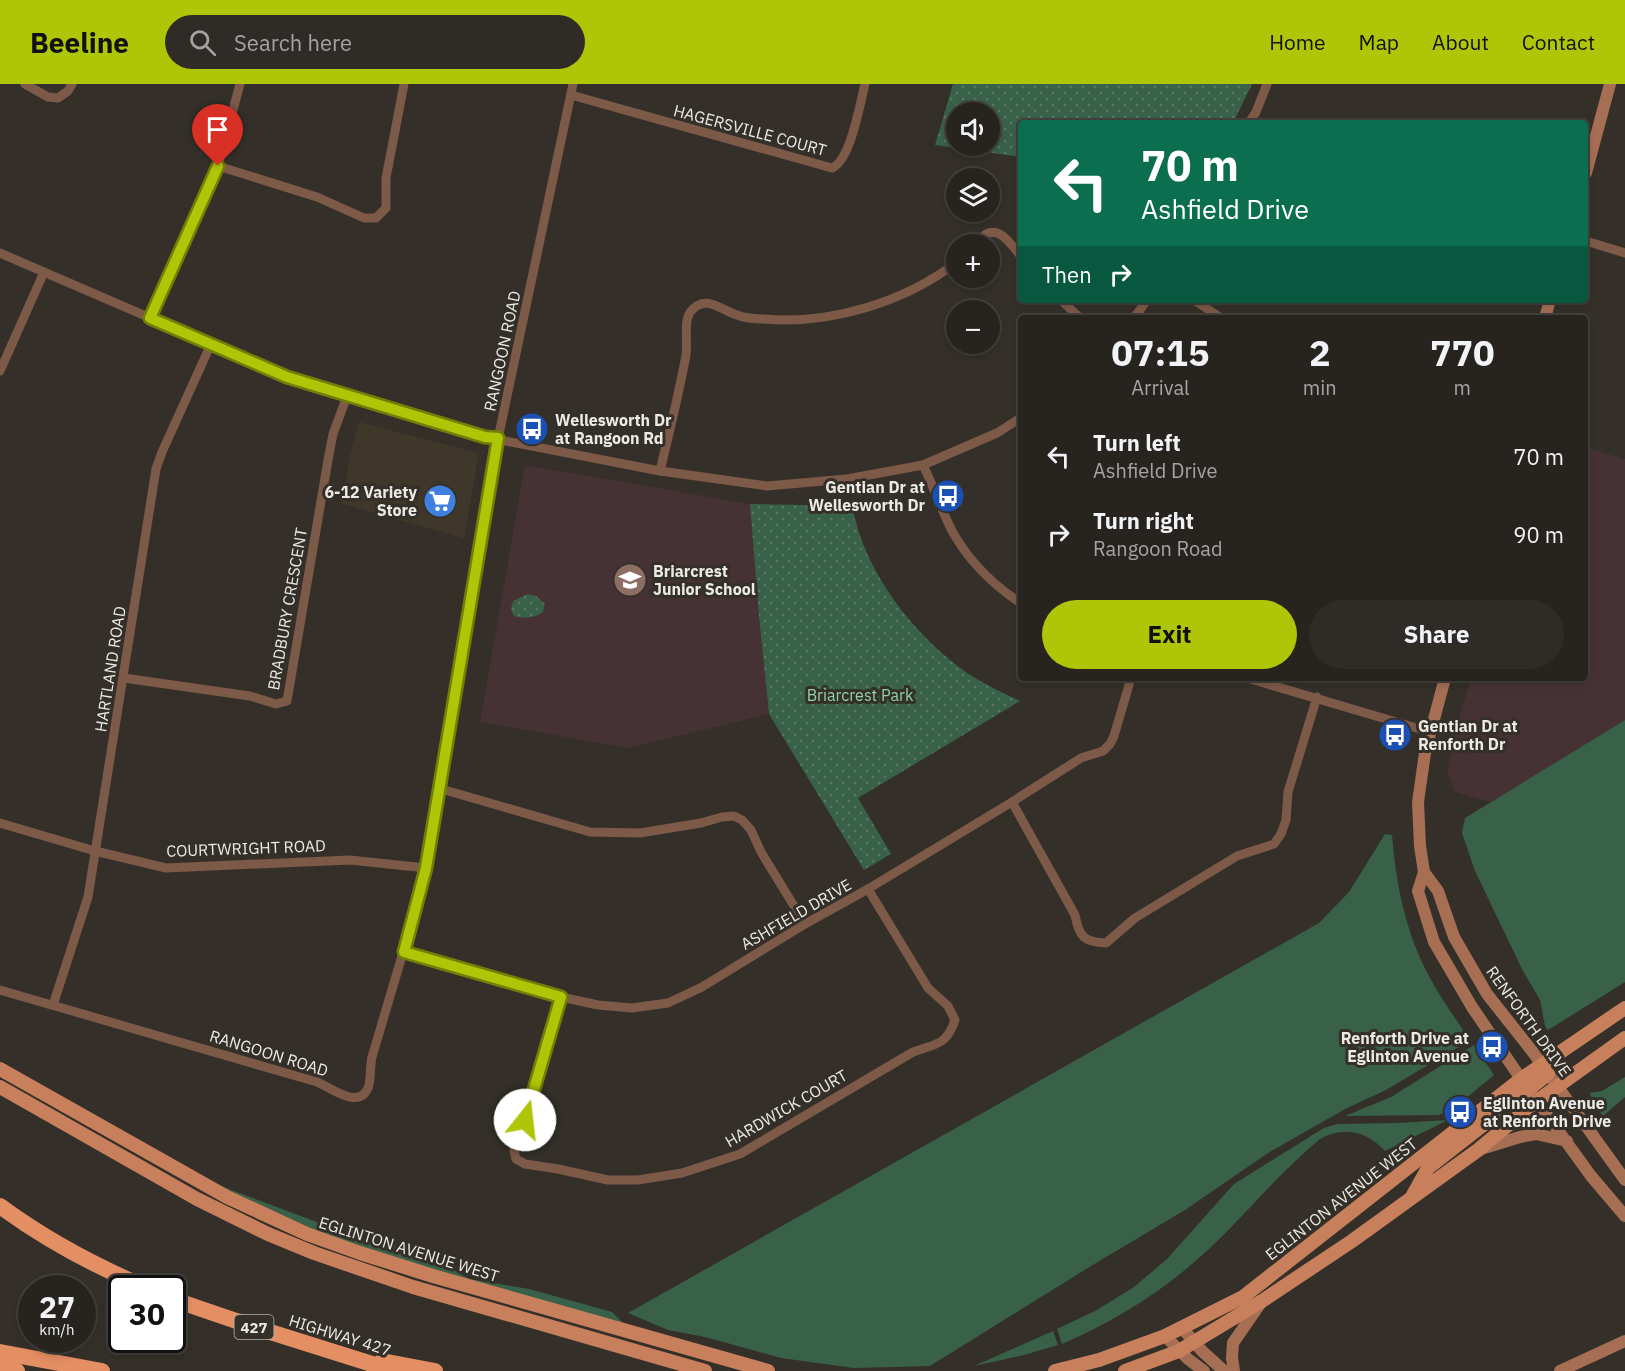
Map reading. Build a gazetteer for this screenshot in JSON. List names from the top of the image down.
{
  "streets": {
    "highway": ["427", "HIGHWAY 427"],
    "main road": ["RENFORTH DRIVE", "EGLINTON AVENUE WEST"],
    "street": [
      "HAGERSVILLE COURT",
      "RANGOON ROAD",
      "BRADBURY CRESCENT",
      "HARTLAND ROAD",
      "COURTWRIGHT ROAD",
      "ASHFIELD DRIVE",
      "HARDWICK COURT"
    ]
  },
  "crossings": [
    ["HAGERSVILLE COURT", "RANGOON ROAD"],
    ["RANGOON ROAD", "HARTLAND ROAD"],
    ["RANGOON ROAD", "COURTWRIGHT ROAD"],
    ["RANGOON ROAD", "ASHFIELD DRIVE"],
    ["BRADBURY CRESCENT", "HARTLAND ROAD"],
    ["HARTLAND ROAD", "COURTWRIGHT ROAD"],
    ["ASHFIELD DRIVE", "HARDWICK COURT"],
    ["RENFORTH DRIVE", "EGLINTON AVENUE WEST"]
  ],
  "parks": ["Briarcrest Park"],
  "places": {
    "bus stop": [
      "Wellesworth Dr at Rangoon Rd",
      "Gentian Dr at Wellesworth Dr",
      "Gentian Dr at Renforth Dr",
      "Renforth Drive at Eglinton Avenue",
      "Eglinton Avenue at Renforth Drive"
    ],
    "supermarket": ["6-12 Variety Store"],
    "school or university": ["Briarcrest Junior School"]
  },
  "page": {
    "header": "Beeline",
    "search": "Search here",
    "nav": [
      "Home",
      "Map",
      "About",
      "Contact"
    ],
    "map_buttons": ["+", "−"],
    "turn": ["70 m", "Ashfield Drive"],
    "then": "Then",
    "eta": [
      "07:15",
      "Arrival",
      "2",
      "min",
      "770",
      "m"
    ],
    "list": [
      {
        "name": "Turn left",
        "note": "Ashfield Drive",
        "value": "70 m"
      },
      {
        "name": "Turn right",
        "note": "Rangoon Road",
        "value": "90 m"
      }
    ],
    "buttons": ["Exit", "Share"],
    "speed": "27 km/h",
    "limit": "30"
  }
}
